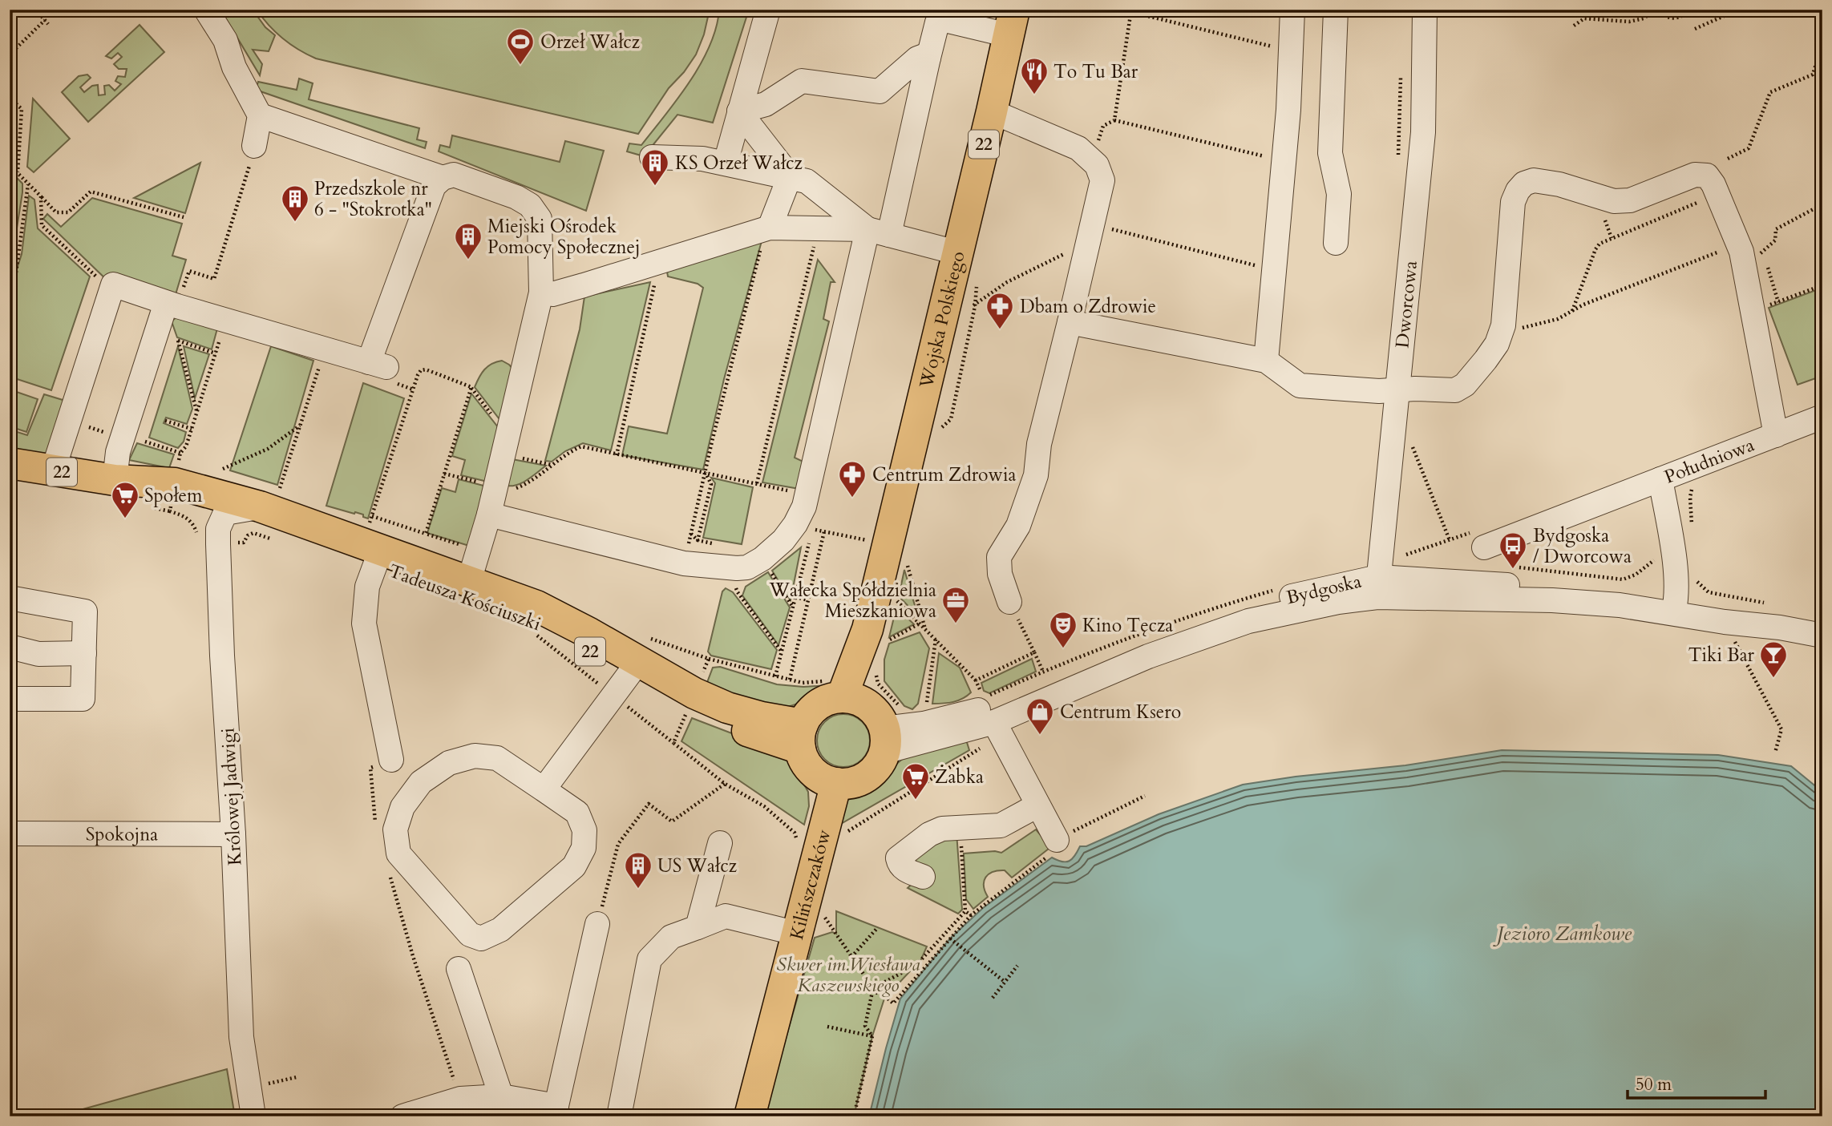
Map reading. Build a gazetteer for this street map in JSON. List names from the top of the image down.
{
  "streets": {
    "main road": [
      "22",
      "Wojska Polskiego",
      "Tadeusza Kościuszki",
      "Kilińszczaków"
    ],
    "street": [
      "Dworcowa",
      "Południowa",
      "Bydgoska",
      "Królowej Jadwigi",
      "Spokojna"
    ]
  },
  "crossings": [
    ["Dworcowa", "Bydgoska"],
    ["Wojska Polskiego", "Bydgoska"],
    ["Wojska Polskiego", "Tadeusza Kościuszki"],
    ["Wojska Polskiego", "Kilińszczaków"],
    ["Południowa", "Bydgoska"],
    ["Bydgoska", "Tadeusza Kościuszki"],
    ["Bydgoska", "Kilińszczaków"],
    ["Tadeusza Kościuszki", "Królowej Jadwigi"],
    ["Tadeusza Kościuszki", "Kilińszczaków"],
    ["Królowej Jadwigi", "Spokojna"]
  ],
  "water": ["Jezioro Zamkowe"],
  "parks": ["Skwer im.Wiesława Kaszewskiego"],
  "places": {
    "sports": ["Orzeł Wałcz"],
    "restaurant": ["To Tu Bar"],
    "building": [
      "KS Orzeł Wałcz",
      "Przedszkole nr 6 - \"Stokrotka\"",
      "Miejski Ośrodek Pomocy Społecznej",
      "US Wałcz"
    ],
    "pharmacy": ["Dbam o Zdrowie", "Centrum Zdrowia"],
    "supermarket": ["Społem", "Żabka"],
    "bus stop": ["Bydgoska / Dworcowa"],
    "office": ["Wałecka Spółdzielnia Mieszkaniowa"],
    "theatre": ["Kino Tęcza"],
    "bar": ["Tiki Bar"],
    "shop": ["Centrum Ksero"]
  },
  "scale_bar": "50 m"
}
